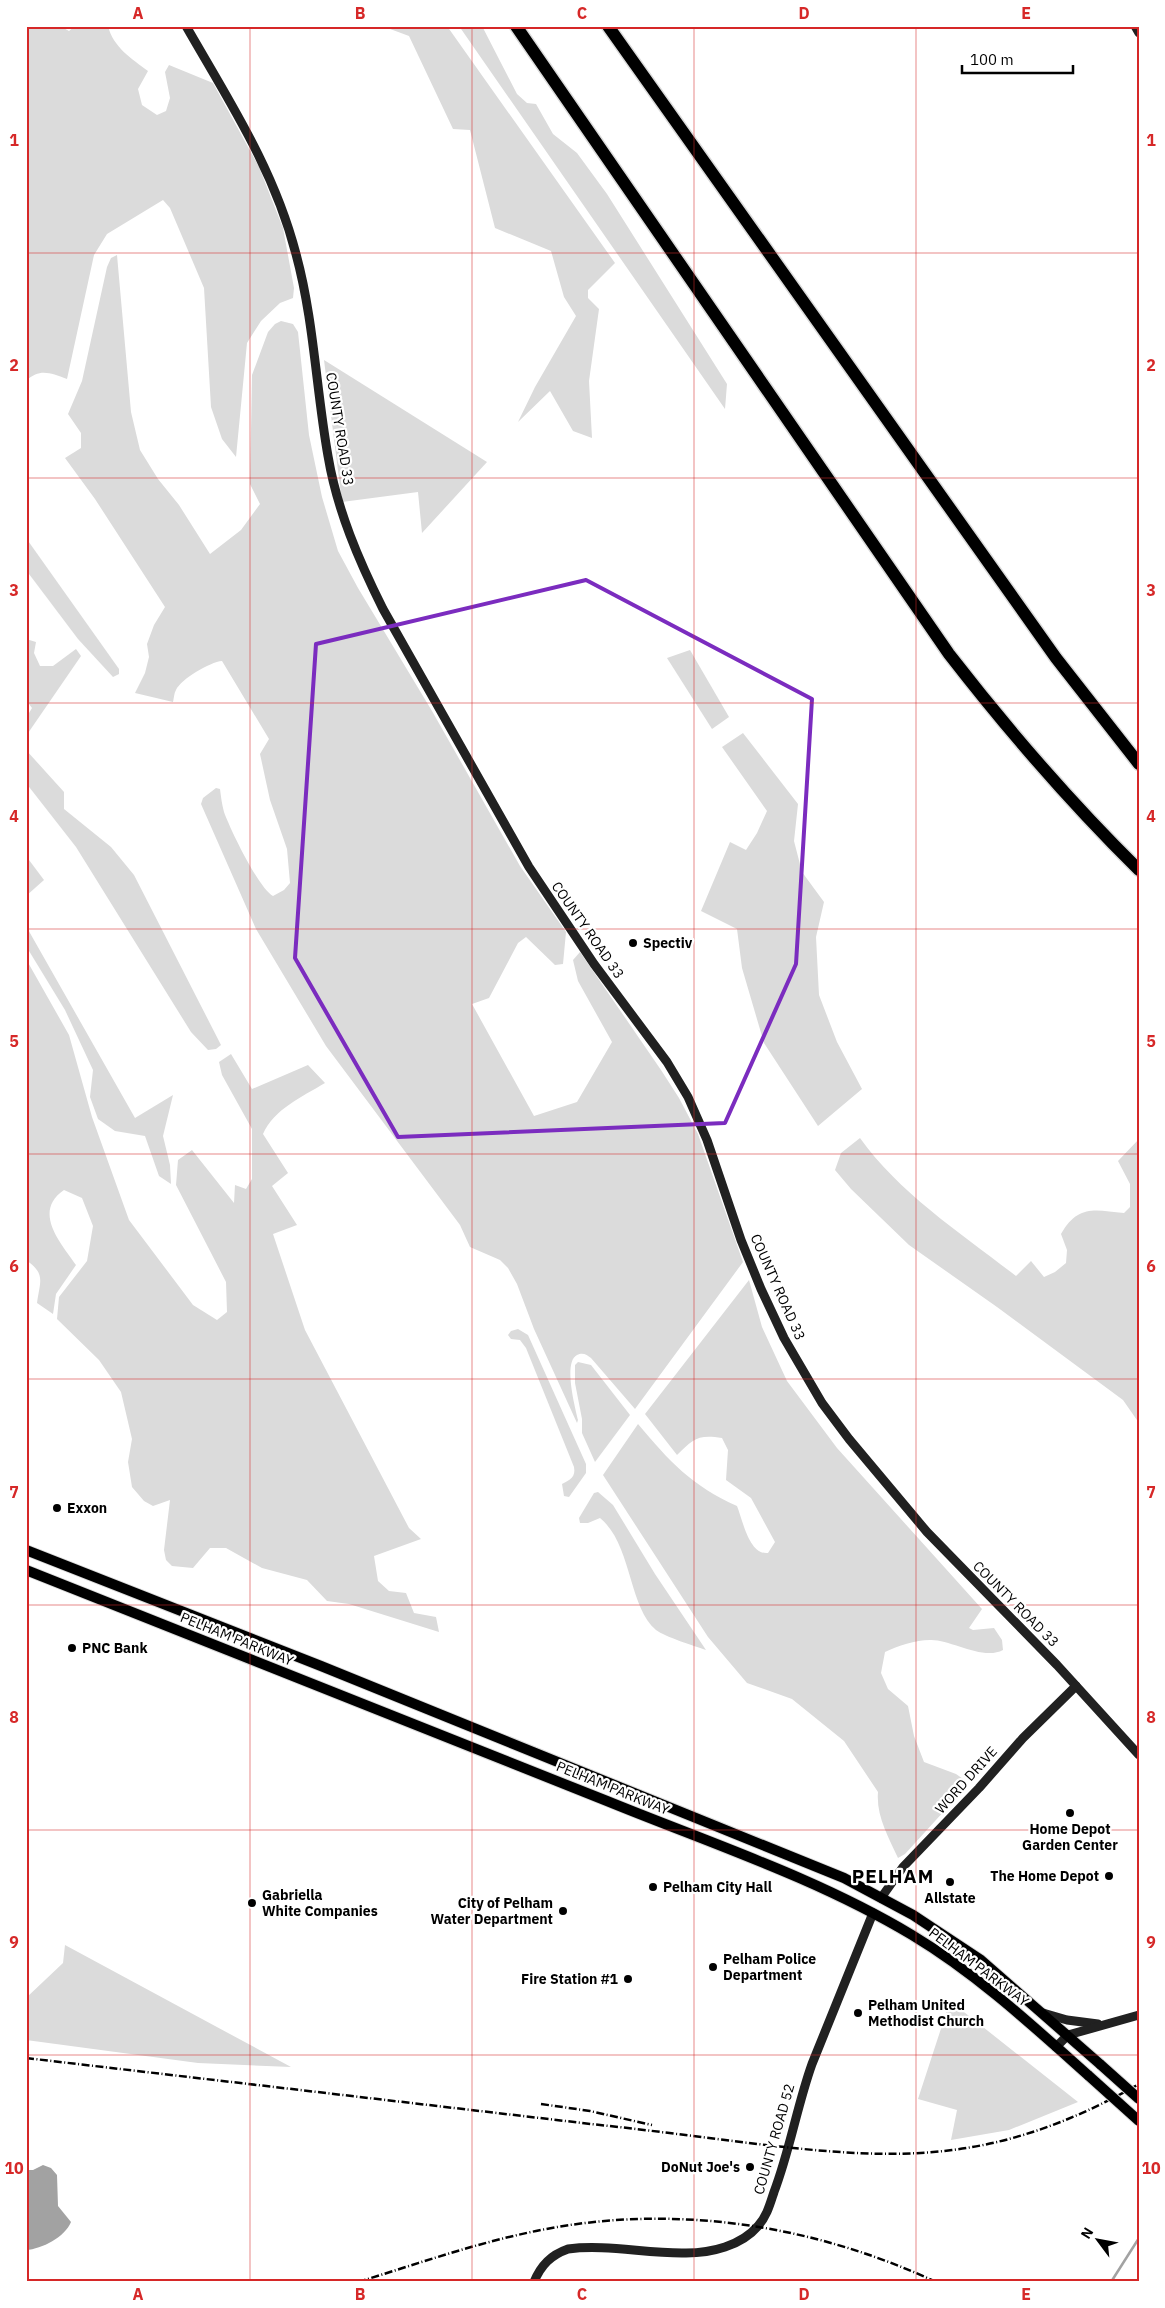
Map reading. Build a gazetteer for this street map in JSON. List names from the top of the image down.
{
  "streets": {
    "main road": ["PELHAM PARKWAY"],
    "street": ["COUNTY ROAD 33", "WORD DRIVE", "COUNTY ROAD 52"]
  },
  "crossings": [
    ["COUNTY ROAD 33", "WORD DRIVE"],
    ["PELHAM PARKWAY", "WORD DRIVE"],
    ["PELHAM PARKWAY", "COUNTY ROAD 52"]
  ],
  "districts": ["PELHAM"],
  "places": [
    "Spectiv",
    "Exxon",
    "PNC Bank",
    "Home Depot Garden Center",
    "The Home Depot",
    "Allstate",
    "Pelham City Hall",
    "Gabriella White Companies",
    "City of Pelham Water Department",
    "Pelham Police Department",
    "Fire Station #1",
    "Pelham United Methodist Church",
    "DoNut Joe's"
  ],
  "scale_bar": "100 m",
  "north": "top left",
  "grid": {
    "columns": [
      "A",
      "B",
      "C",
      "D",
      "E"
    ],
    "rows": [
      "1",
      "2",
      "3",
      "4",
      "5",
      "6",
      "7",
      "8",
      "9",
      "10"
    ]
  }
}
